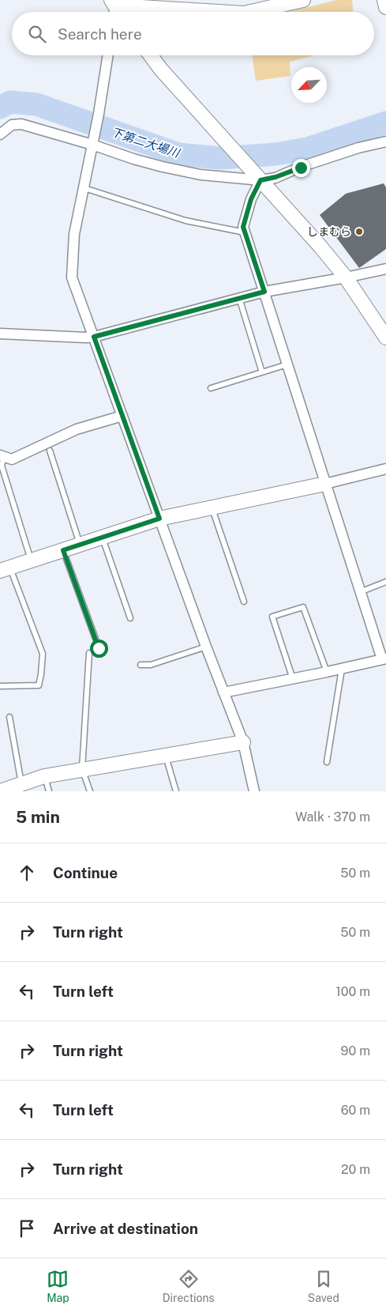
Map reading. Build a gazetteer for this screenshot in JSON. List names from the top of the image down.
{
  "water": ["下第二大場川"],
  "places": ["しまむら"],
  "north": "bottom left",
  "page": {
    "search": "Search here",
    "heading": ["5 min", "Walk · 370 m"],
    "list": [
      ["Continue", "50 m"],
      ["Turn right", "50 m"],
      ["Turn left", "100 m"],
      ["Turn right", "90 m"],
      ["Turn left", "60 m"],
      ["Turn right", "20 m"],
      "Arrive at destination"
    ],
    "nav": ["Map", "Directions", "Saved"]
  }
}
